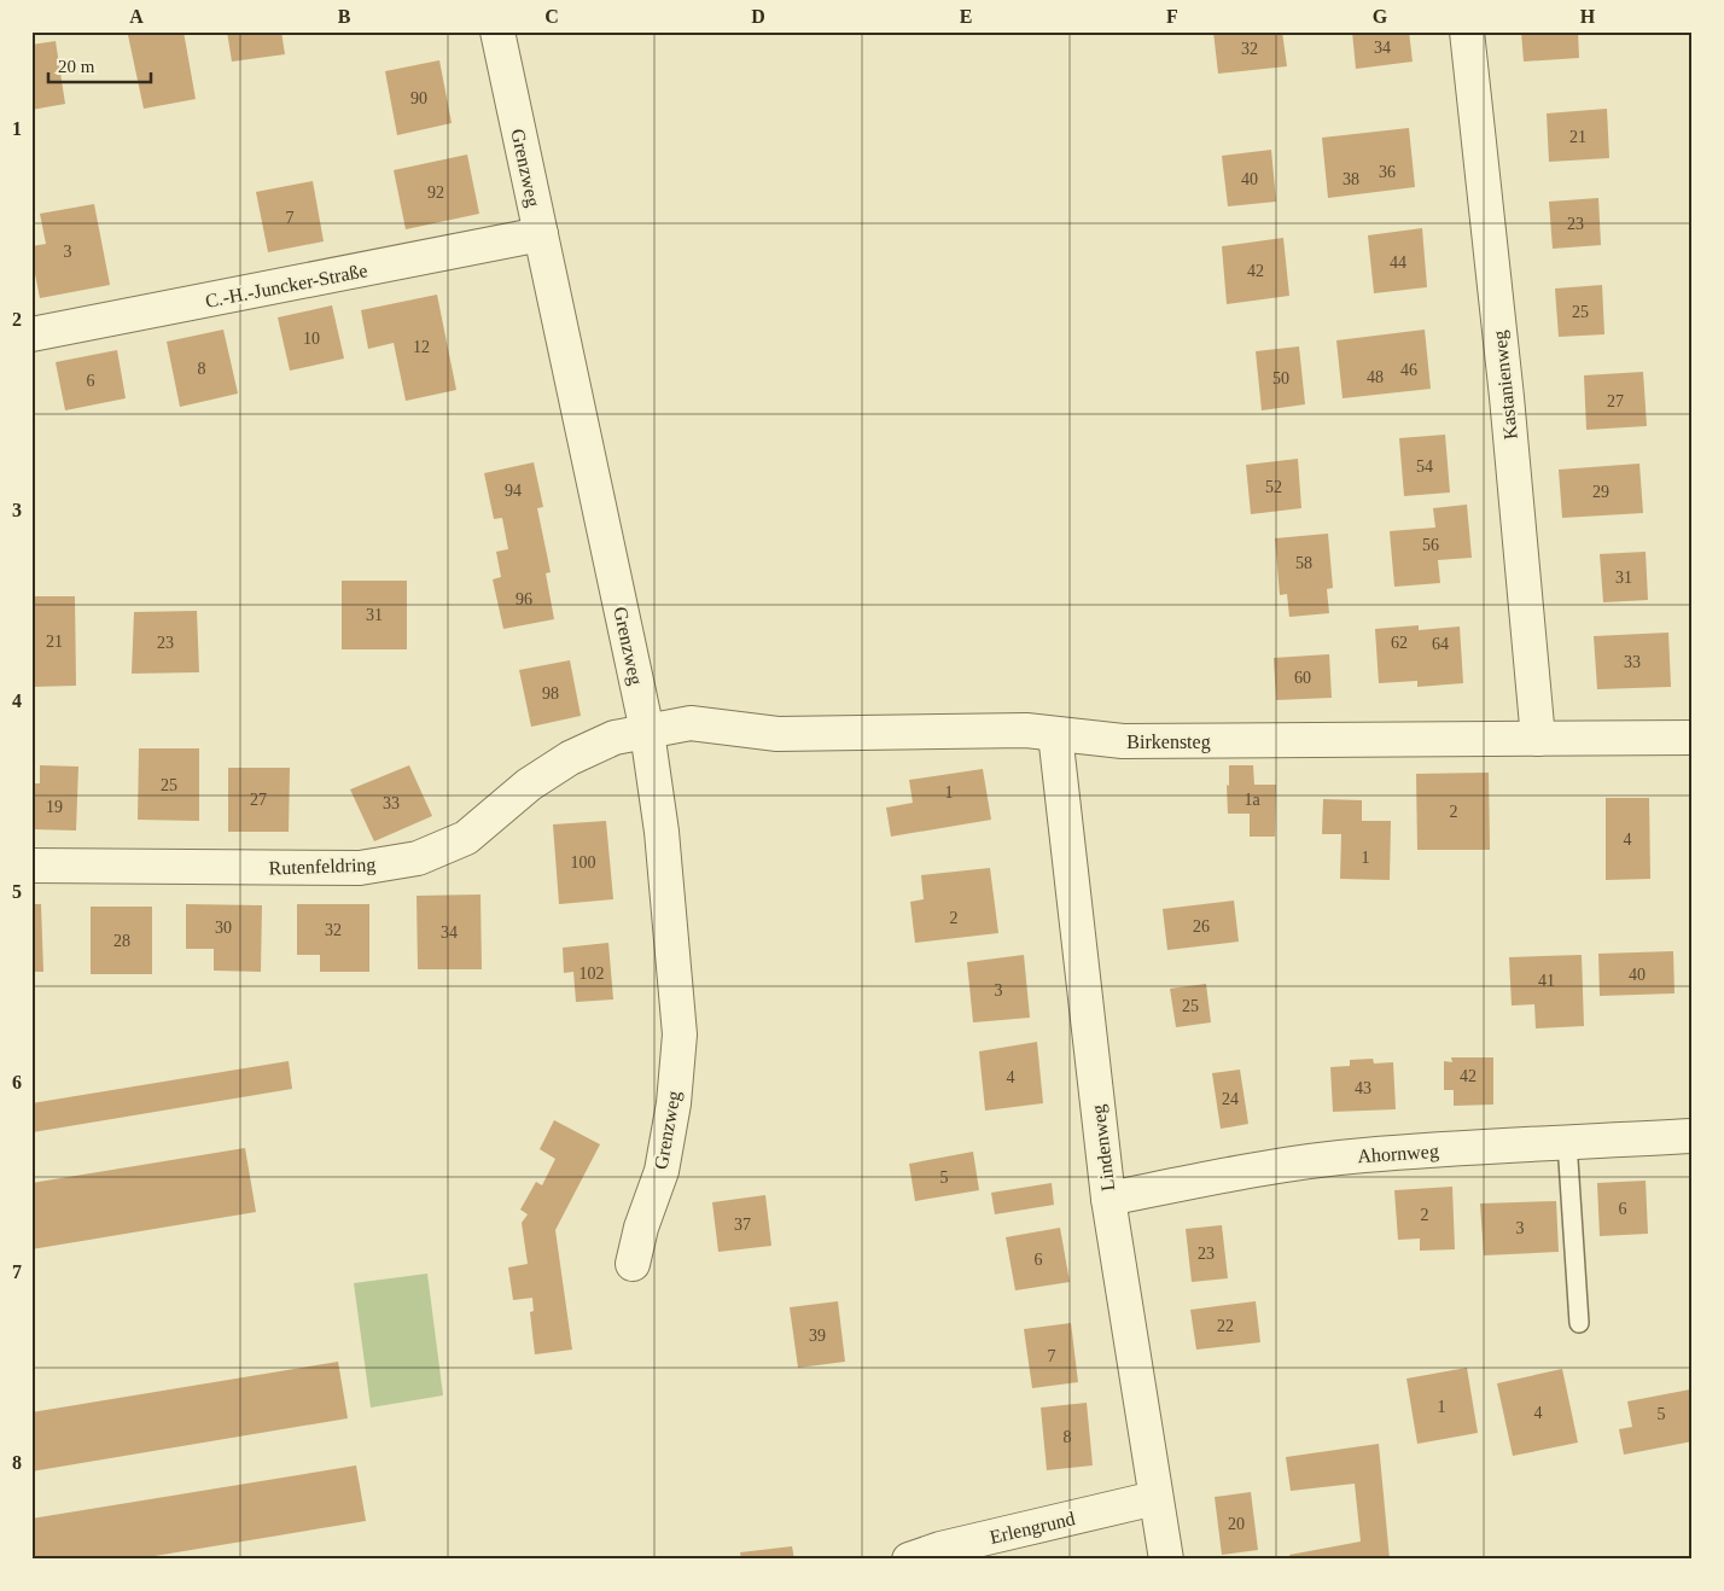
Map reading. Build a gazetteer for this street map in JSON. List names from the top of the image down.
{
  "streets": {
    "street": [
      "Grenzweg",
      "C.-H.-Juncker-Straße",
      "Kastanienweg",
      "Birkensteg",
      "Rutenfeldring",
      "Lindenweg",
      "Ahornweg",
      "Erlengrund"
    ]
  },
  "crossings": [
    ["Grenzweg", "C.-H.-Juncker-Straße"],
    ["Grenzweg", "Birkensteg"],
    ["Grenzweg", "Rutenfeldring"],
    ["Kastanienweg", "Birkensteg"],
    ["Birkensteg", "Rutenfeldring"],
    ["Birkensteg", "Lindenweg"],
    ["Lindenweg", "Ahornweg"],
    ["Lindenweg", "Erlengrund"]
  ],
  "house_numbers": [
    "34",
    "32",
    "90",
    "21",
    "36",
    "40",
    "38",
    "92",
    "7",
    "23",
    "3",
    "44",
    "42",
    "25",
    "10",
    "12",
    "8",
    "46",
    "48",
    "50",
    "6",
    "27",
    "54",
    "52",
    "94",
    "29",
    "56",
    "58",
    "31",
    "96",
    "31",
    "21",
    "23",
    "62",
    "64",
    "33",
    "60",
    "98",
    "25",
    "1",
    "27",
    "1a",
    "33",
    "19",
    "2",
    "4",
    "1",
    "100",
    "2",
    "26",
    "30",
    "32",
    "34",
    "28",
    "102",
    "40",
    "41",
    "3",
    "25",
    "42",
    "4",
    "43",
    "24",
    "5",
    "6",
    "2",
    "37",
    "3",
    "23",
    "6",
    "22",
    "39",
    "7",
    "1",
    "4",
    "5",
    "8",
    "20"
  ],
  "scale_bar": "20 m",
  "grid": {
    "columns": [
      "A",
      "B",
      "C",
      "D",
      "E",
      "F",
      "G",
      "H"
    ],
    "rows": [
      "1",
      "2",
      "3",
      "4",
      "5",
      "6",
      "7",
      "8"
    ]
  }
}
